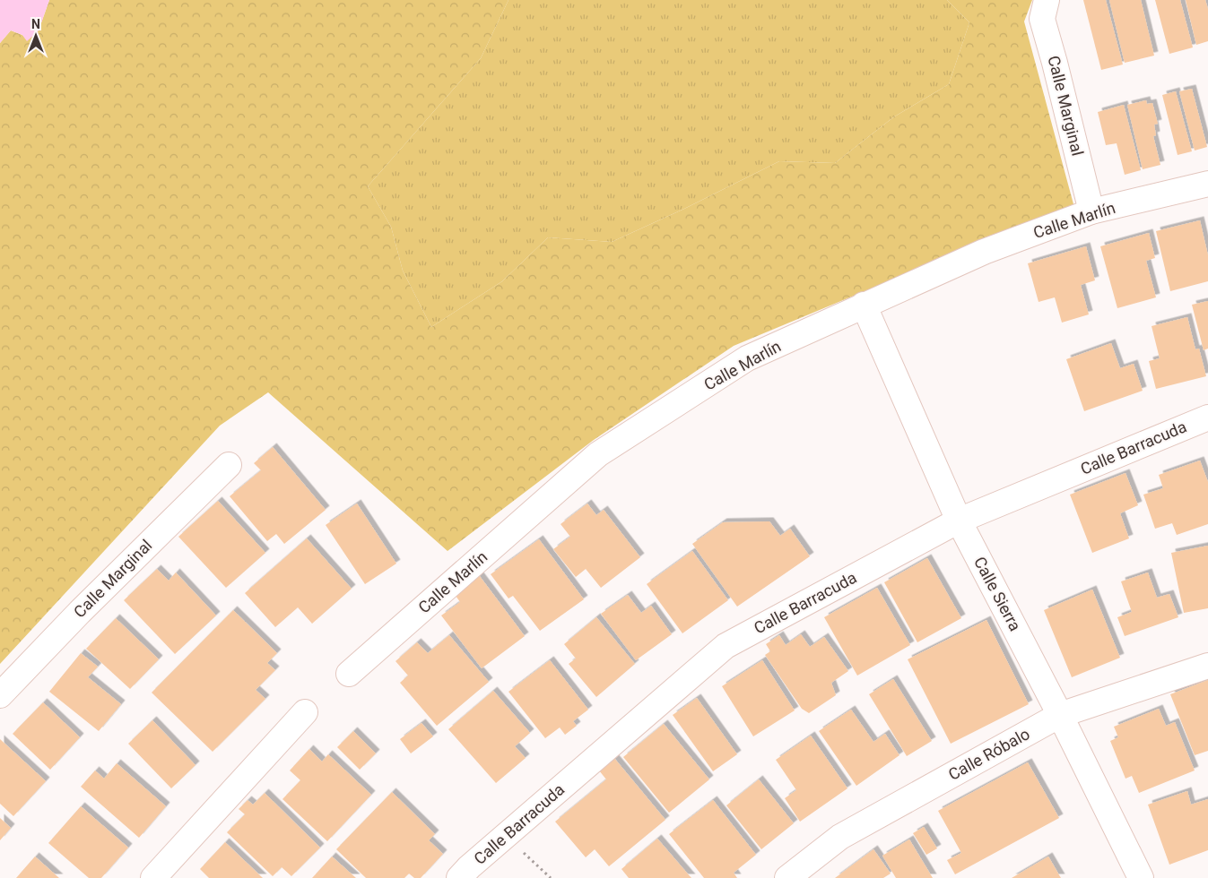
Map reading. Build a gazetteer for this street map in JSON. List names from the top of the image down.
{
  "streets": {
    "street": [
      "Calle Marginal",
      "Calle Marlín",
      "Calle Barracuda",
      "Calle Sierra",
      "Calle Róbalo"
    ]
  },
  "crossings": [
    ["Calle Marginal", "Calle Marlín"],
    ["Calle Marlín", "Calle Sierra"],
    ["Calle Barracuda", "Calle Sierra"],
    ["Calle Sierra", "Calle Róbalo"]
  ],
  "north": "top"
}
